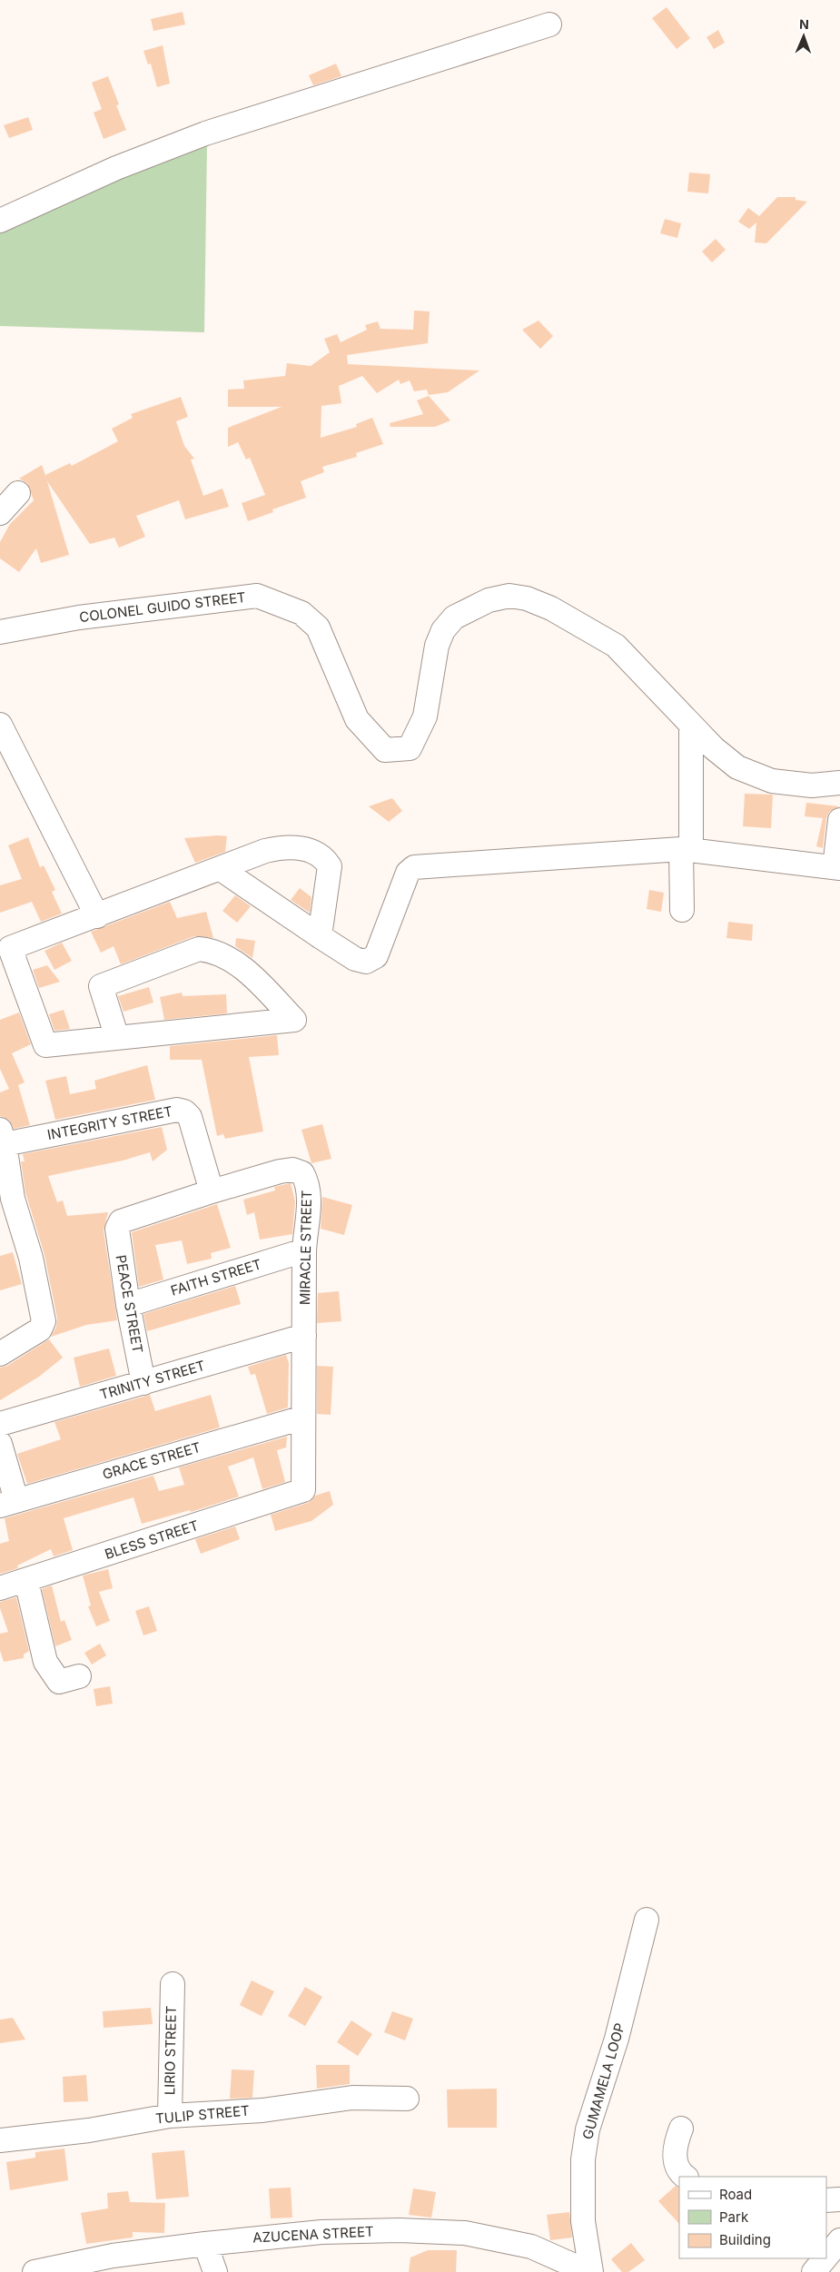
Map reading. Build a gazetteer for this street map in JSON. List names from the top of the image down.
{
  "streets": {
    "street": [
      "COLONEL GUIDO STREET",
      "INTEGRITY STREET",
      "MIRACLE STREET",
      "FAITH STREET",
      "PEACE STREET",
      "TRINITY STREET",
      "GRACE STREET",
      "BLESS STREET",
      "LIRIO STREET",
      "GUMAMELA LOOP",
      "TULIP STREET",
      "AZUCENA STREET"
    ]
  },
  "crossings": [
    ["INTEGRITY STREET", "MIRACLE STREET"],
    ["MIRACLE STREET", "FAITH STREET"],
    ["MIRACLE STREET", "PEACE STREET"],
    ["MIRACLE STREET", "TRINITY STREET"],
    ["MIRACLE STREET", "GRACE STREET"],
    ["MIRACLE STREET", "BLESS STREET"],
    ["FAITH STREET", "PEACE STREET"],
    ["PEACE STREET", "TRINITY STREET"],
    ["LIRIO STREET", "TULIP STREET"],
    ["GUMAMELA LOOP", "AZUCENA STREET"]
  ],
  "legend": ["Road", "Park", "Building"],
  "north": "top"
}
